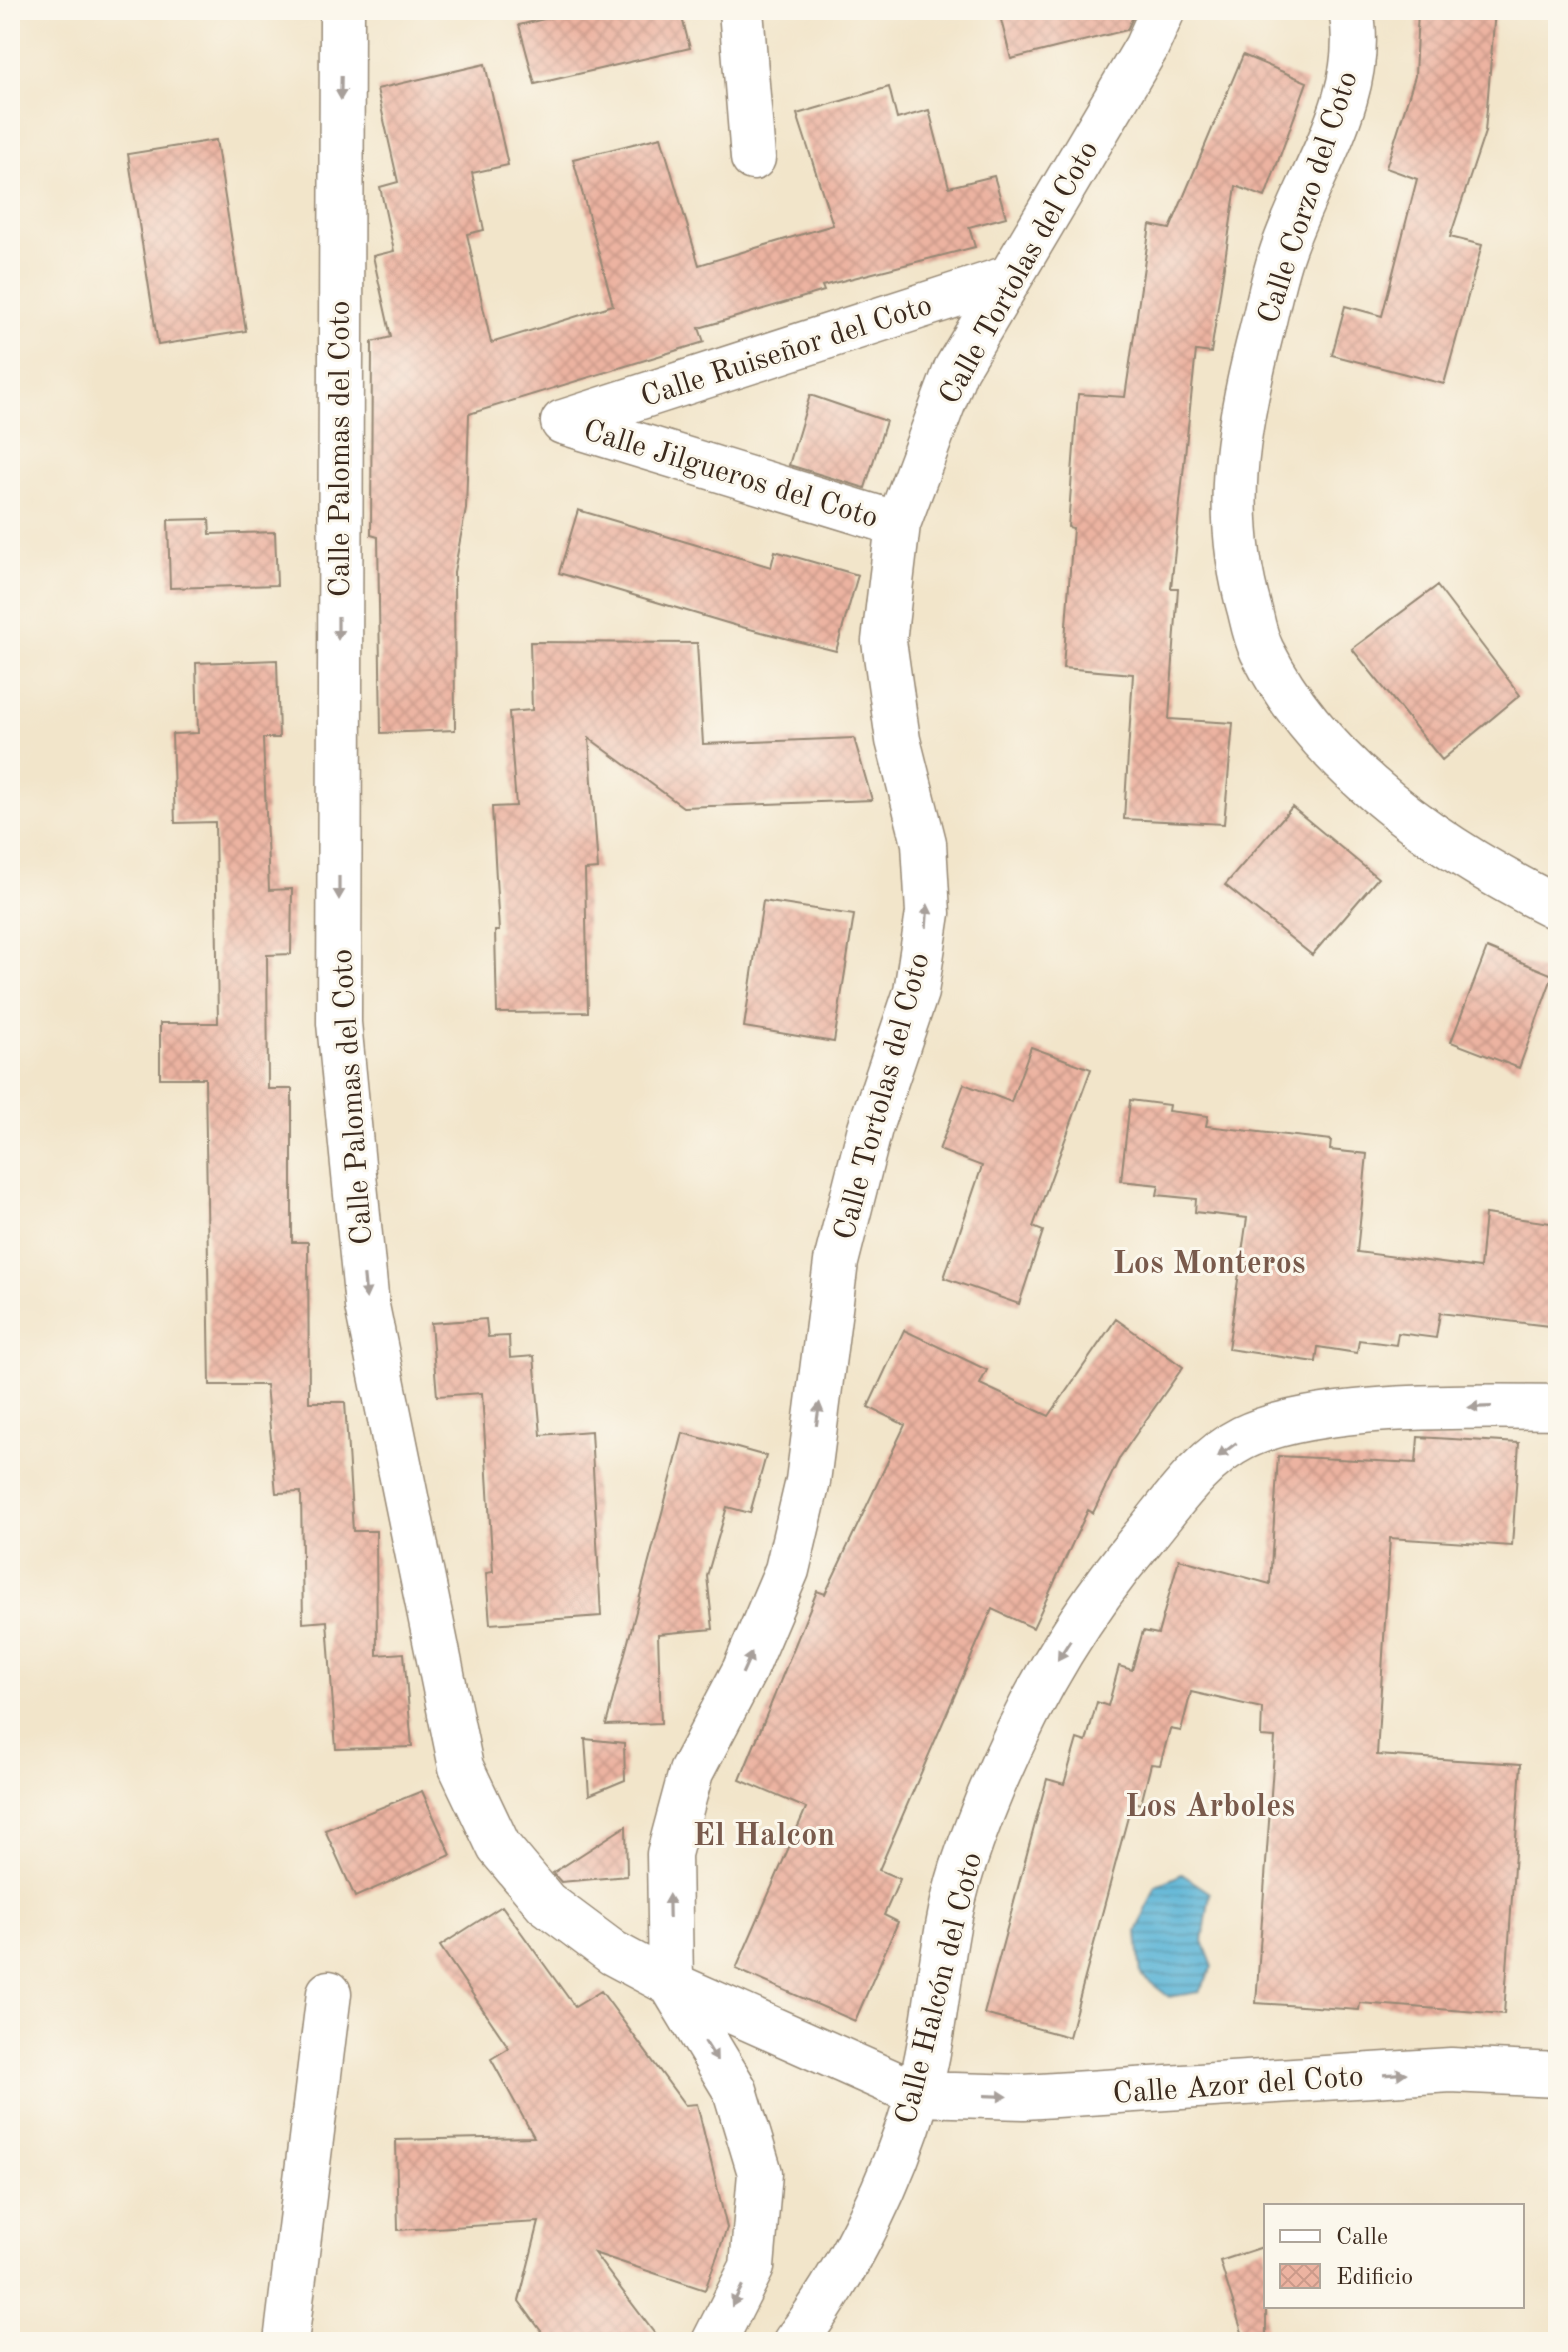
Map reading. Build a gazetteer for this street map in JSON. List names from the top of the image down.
{
  "streets": {
    "street": [
      "Calle Corzo del Coto",
      "Calle Tortolas del Coto",
      "Calle Ruiseñor del Coto",
      "Calle Palomas del Coto",
      "Calle Jilgueros del Coto",
      "Calle Halcón del Coto",
      "Calle Azor del Coto"
    ]
  },
  "crossings": [
    ["Calle Tortolas del Coto", "Calle Ruiseñor del Coto"],
    ["Calle Tortolas del Coto", "Calle Palomas del Coto"],
    ["Calle Tortolas del Coto", "Calle Jilgueros del Coto"],
    ["Calle Ruiseñor del Coto", "Calle Jilgueros del Coto"],
    ["Calle Palomas del Coto", "Calle Halcón del Coto"],
    ["Calle Palomas del Coto", "Calle Azor del Coto"],
    ["Calle Halcón del Coto", "Calle Azor del Coto"]
  ],
  "one_way": [
    "Calle Tortolas del Coto",
    "Calle Palomas del Coto",
    "Calle Halcón del Coto",
    "Calle Azor del Coto"
  ],
  "districts": ["Los Monteros", "Los Arboles", "El Halcon"],
  "legend": ["Calle", "Edificio"]
}
